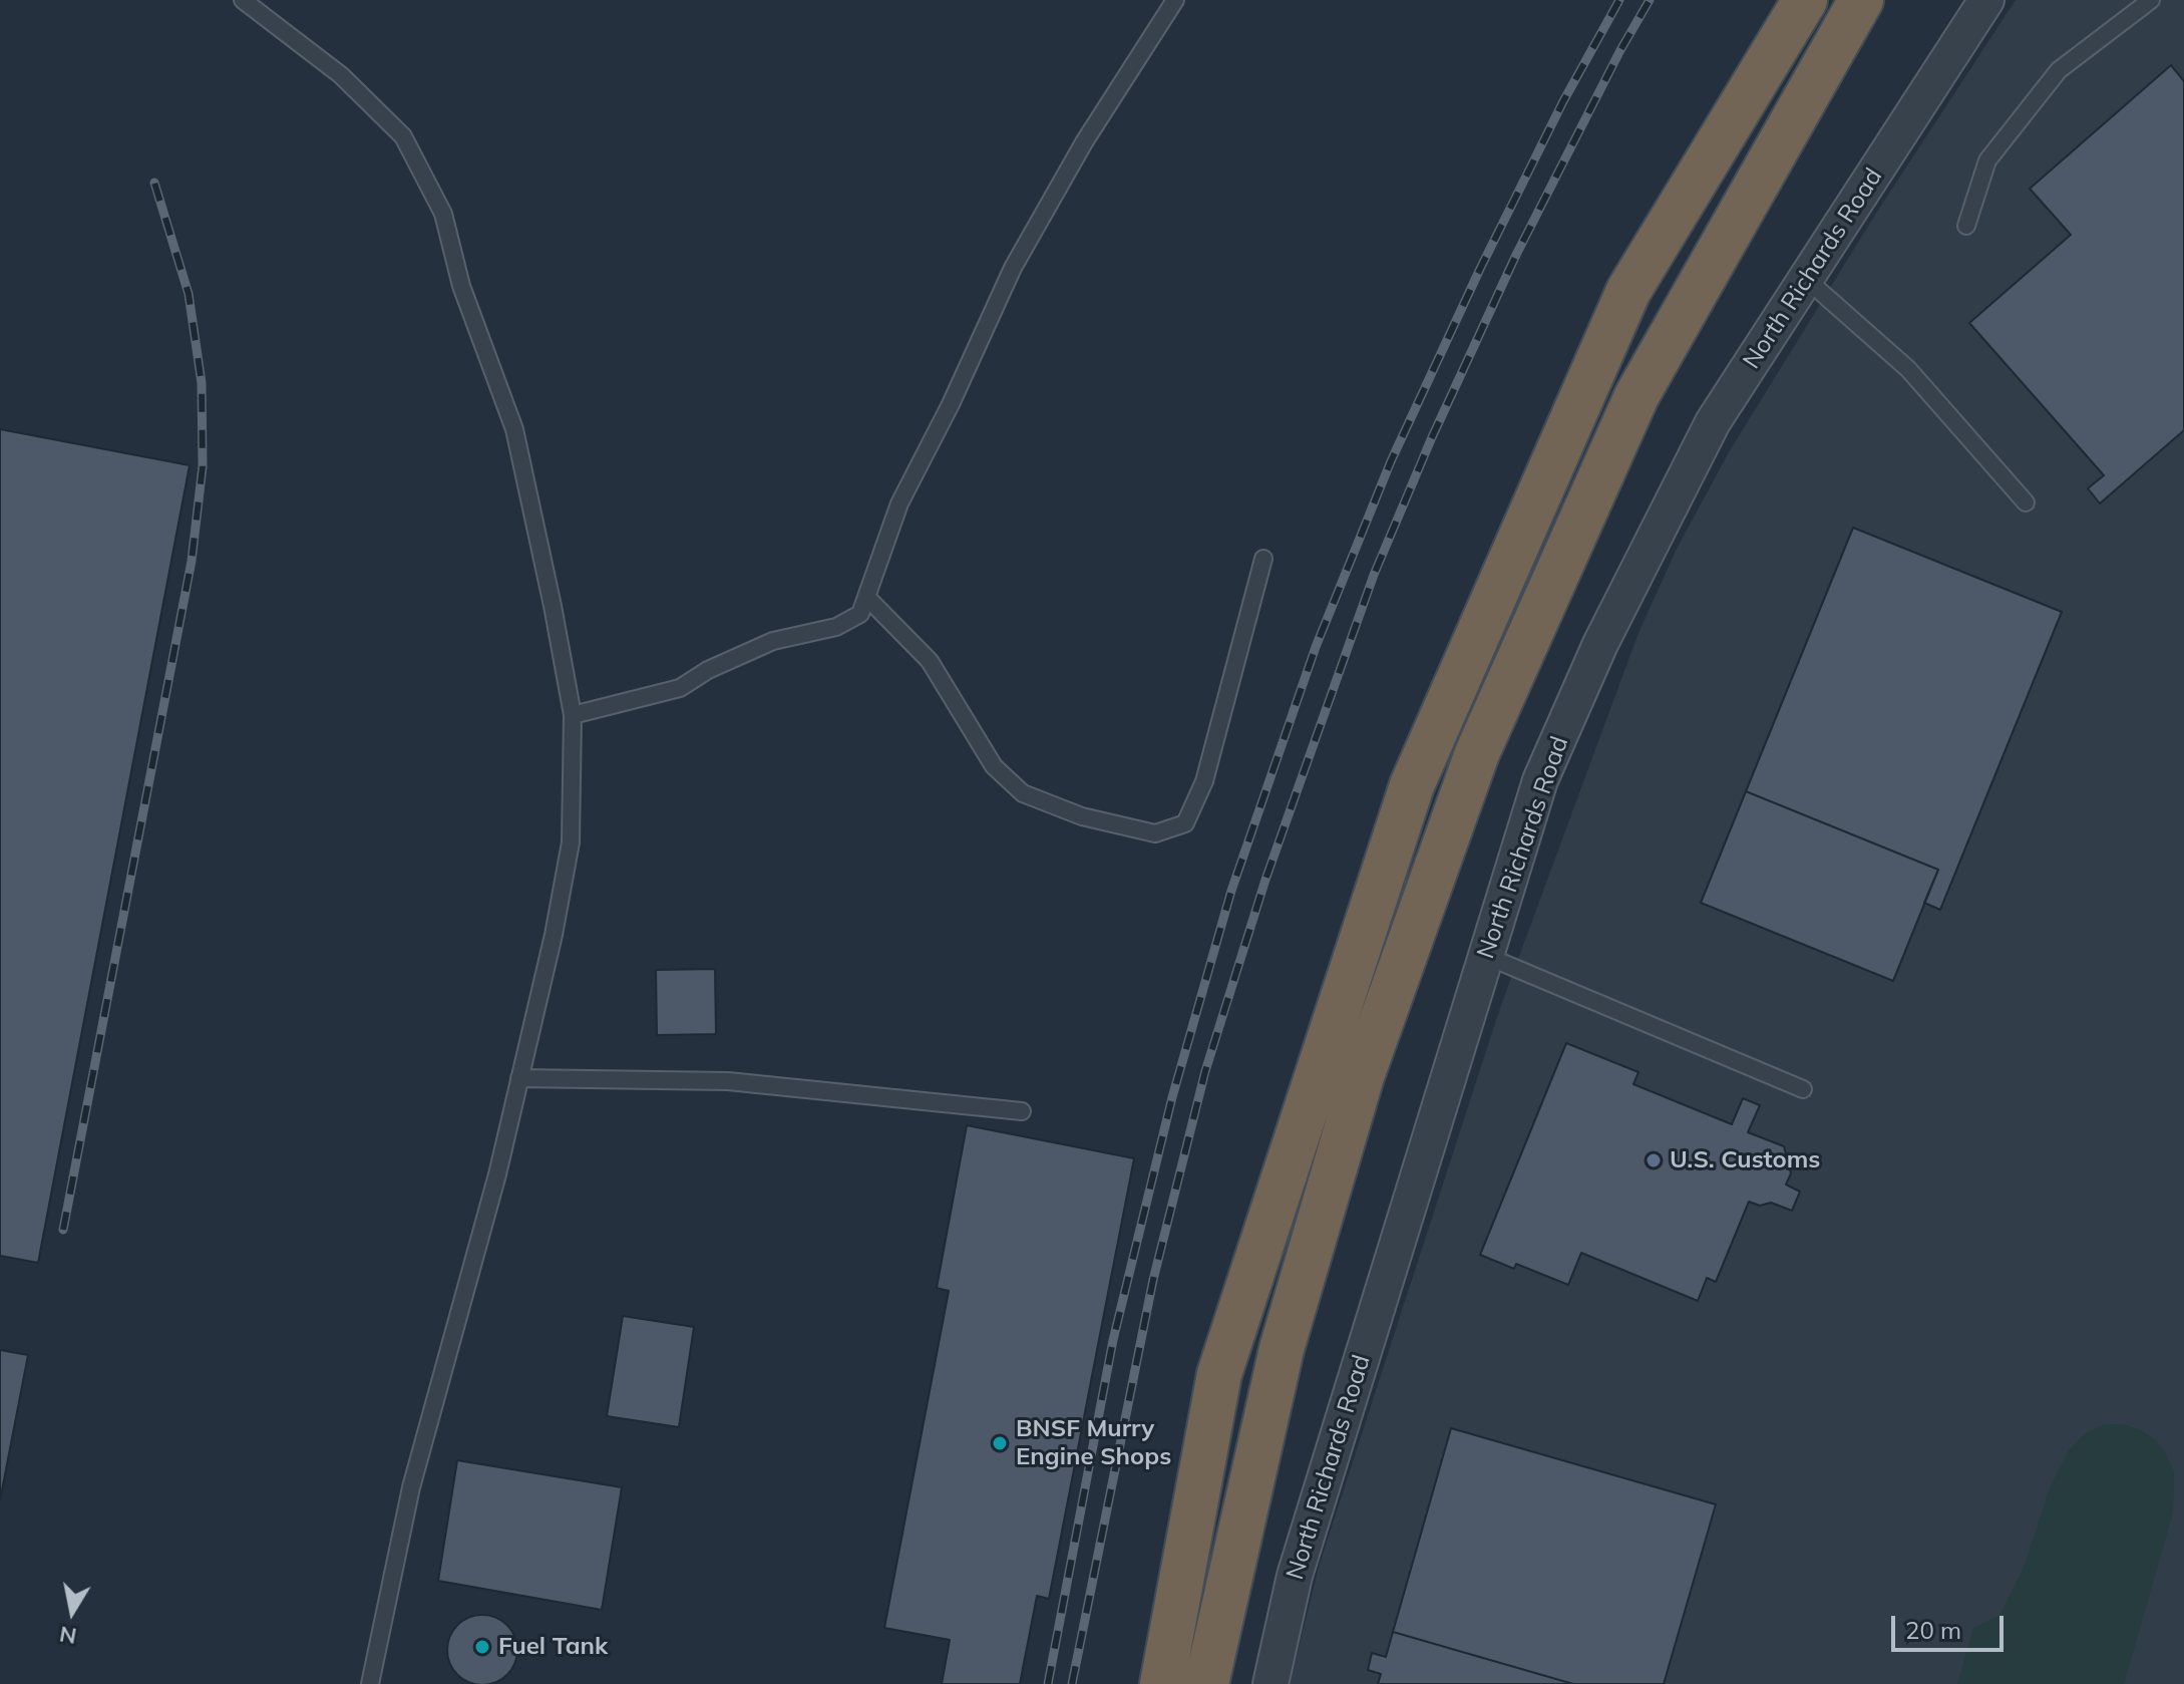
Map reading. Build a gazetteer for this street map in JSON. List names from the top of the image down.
{
  "streets": {
    "street": ["North Richards Road"]
  },
  "places": ["U.S. Customs", "BNSF Murry Engine Shops", "Fuel Tank"],
  "scale_bar": "20 m",
  "north": "bottom"
}
